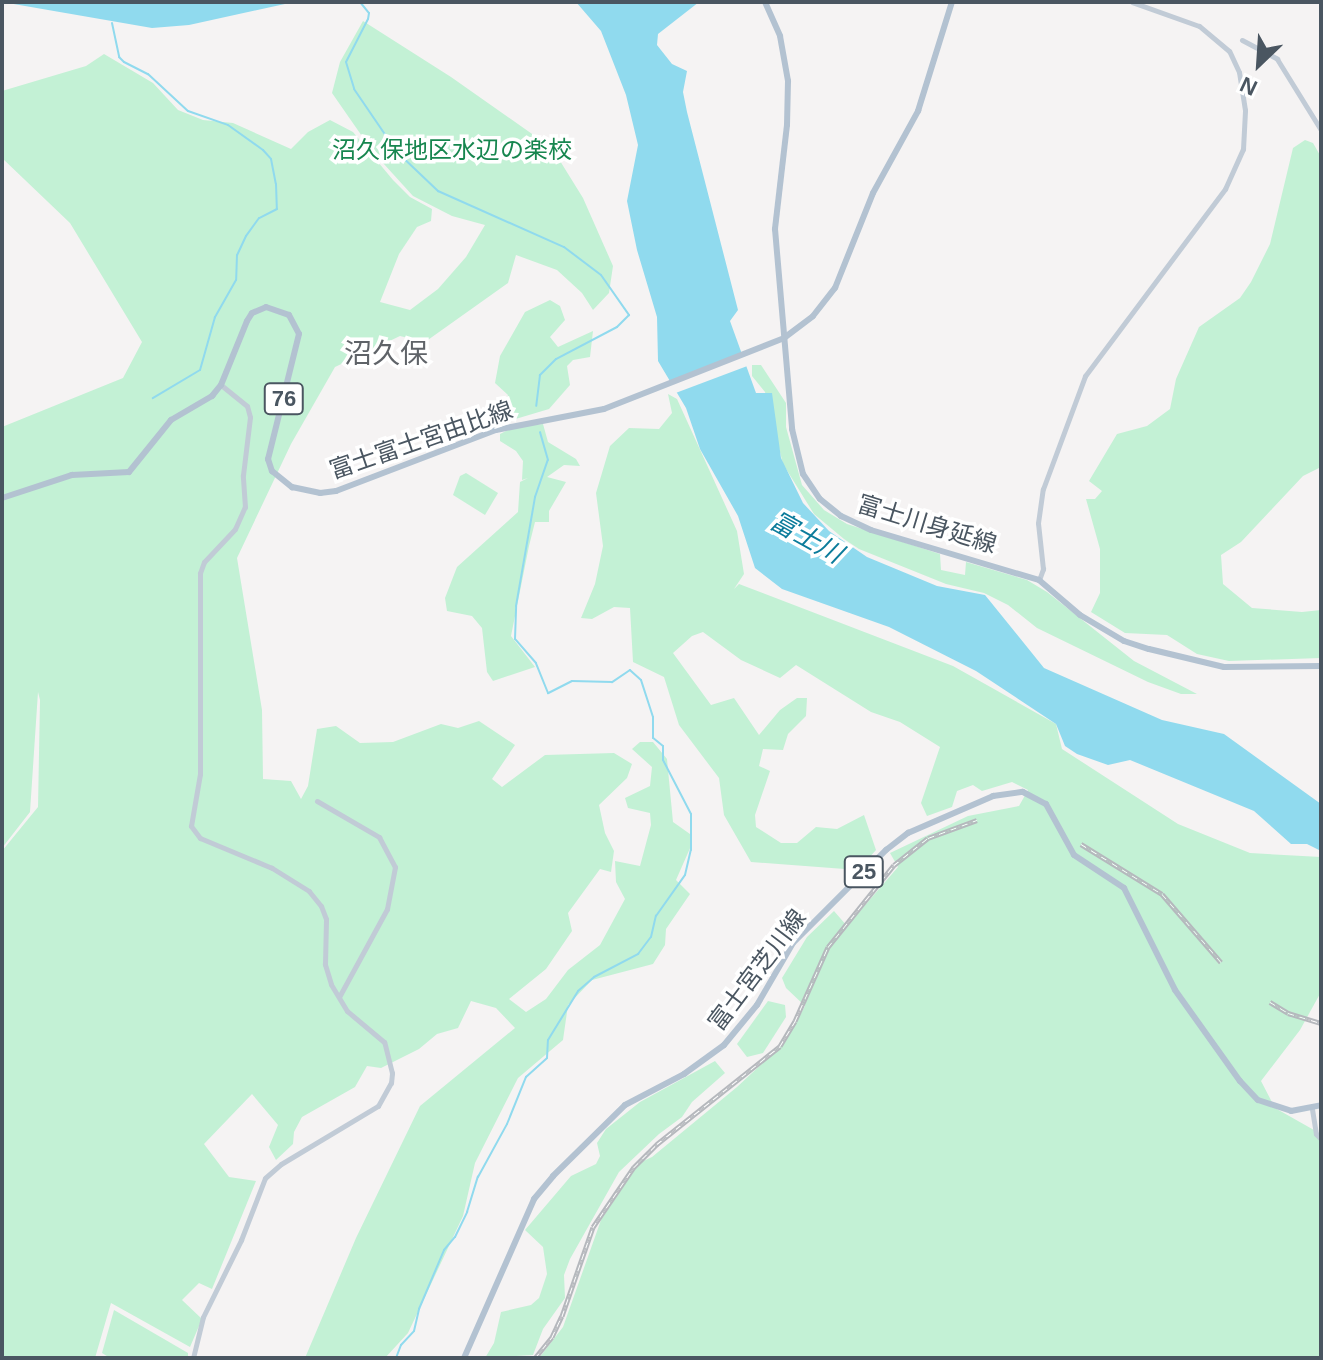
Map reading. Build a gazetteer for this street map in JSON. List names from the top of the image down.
{
  "streets": {
    "main road": [
      "76",
      "富士富士宮由比線",
      "富士川身延線",
      "25",
      "富士宮芝川線"
    ]
  },
  "crossings": [
    ["富士富士宮由比線", "富士川身延線"]
  ],
  "districts": ["沼久保"],
  "water": ["富士川"],
  "parks": ["沼久保地区水辺の楽校"],
  "north": "bottom left"
}
